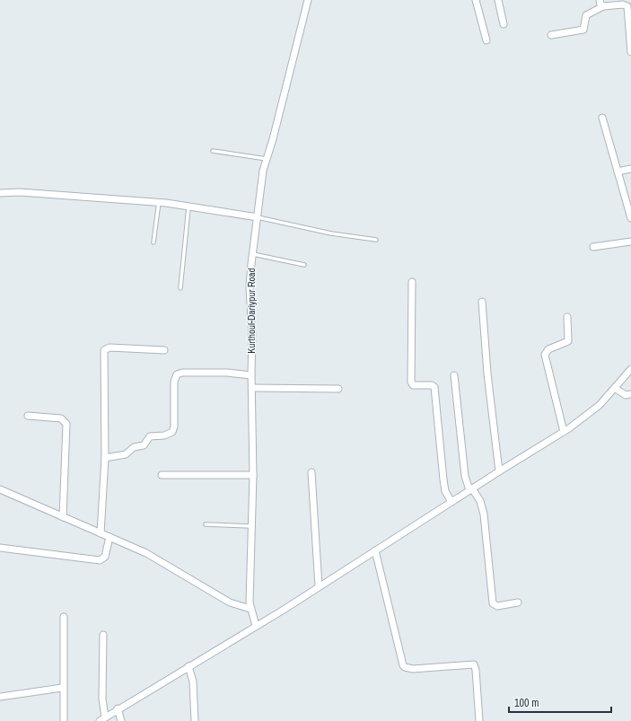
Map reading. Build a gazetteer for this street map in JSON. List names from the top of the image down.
{
  "streets": {
    "street": ["Kurthoul-Dariypur Road"]
  },
  "scale_bar": "100 m"
}
